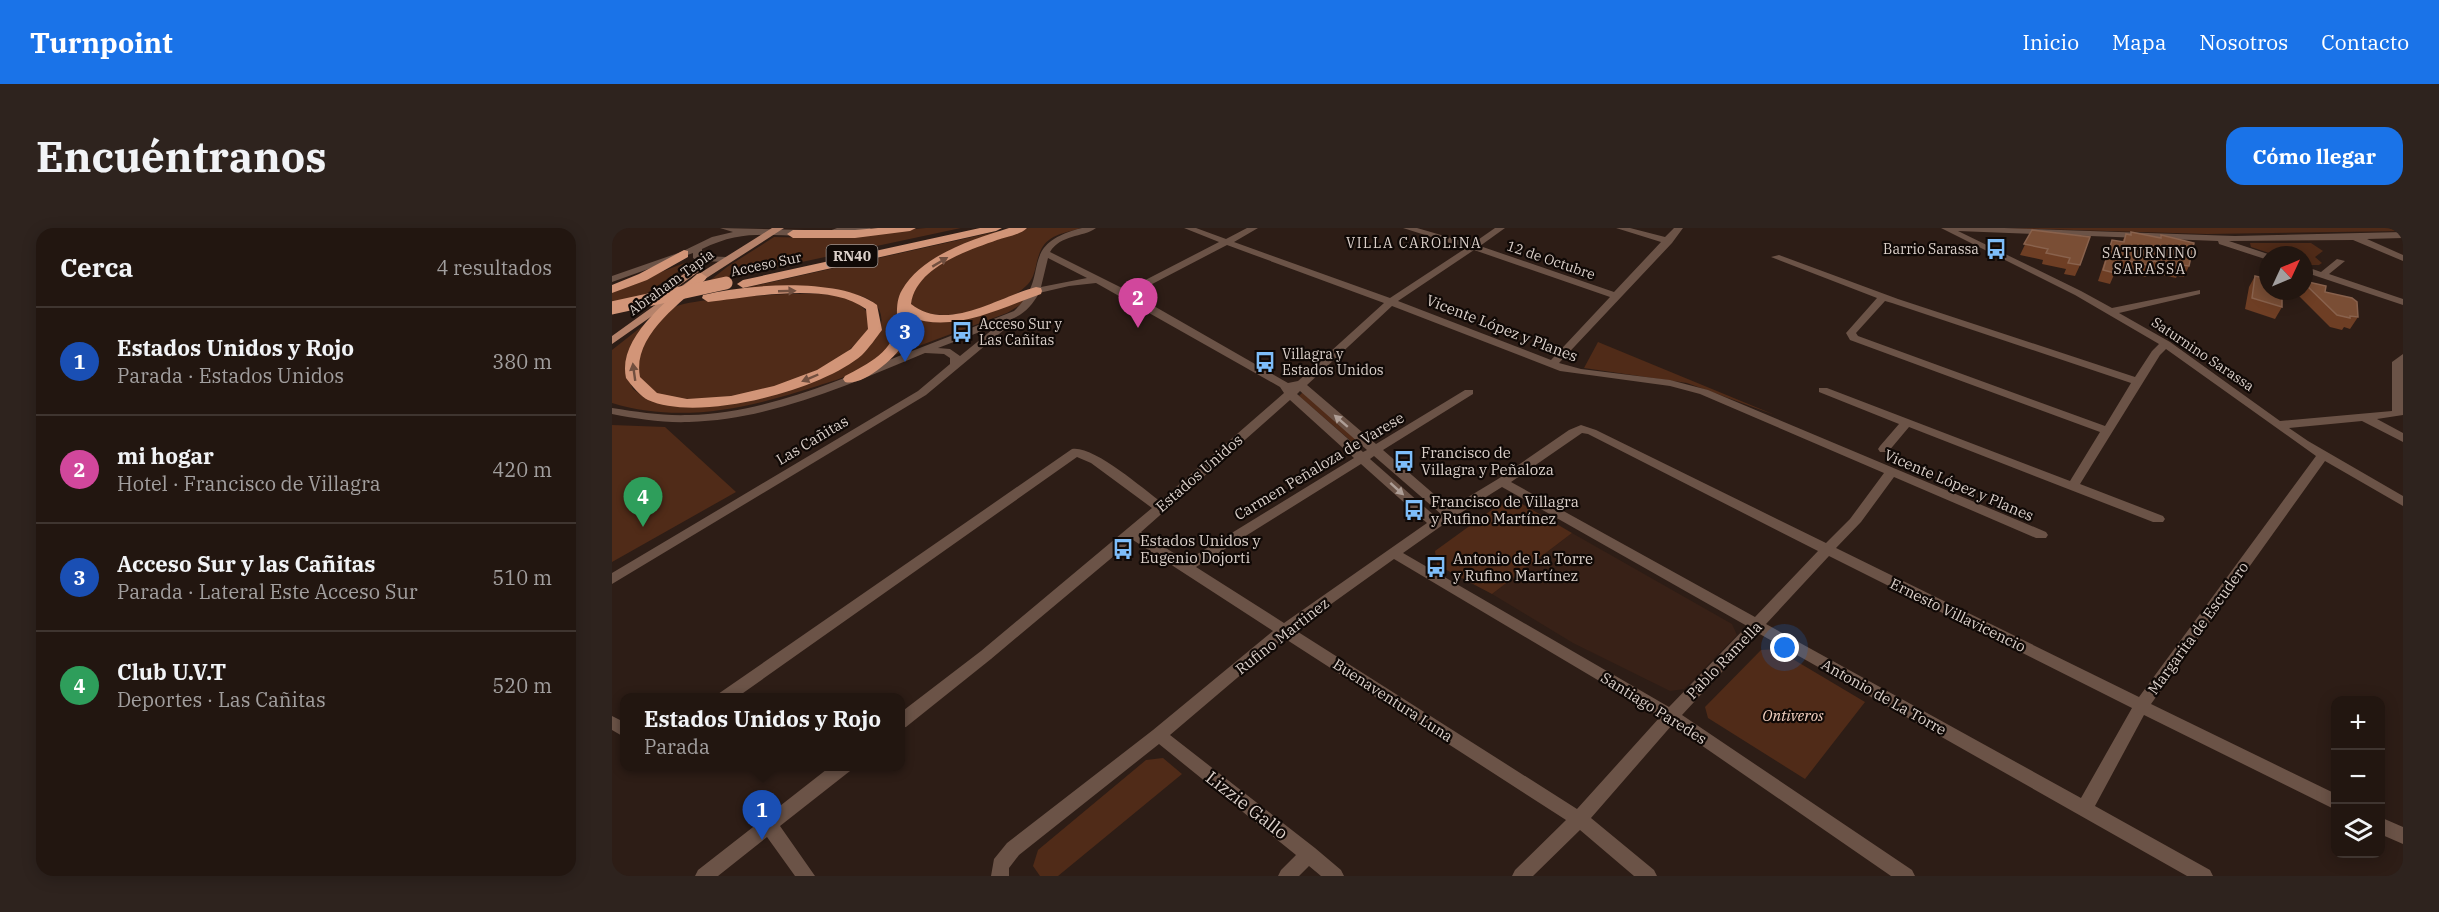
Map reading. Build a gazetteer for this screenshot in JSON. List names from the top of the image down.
{
  "streets": {
    "highway": ["RN40", "Acceso Sur"],
    "main road": ["Abraham Tapia"],
    "street": [
      "12 de Octubre",
      "Vicente López y Planes",
      "Saturnino Sarassa",
      "Las Cañitas",
      "Carmen Peñaloza de Varese",
      "Estados Unidos",
      "Ernesto Villavicencio",
      "Margarita de Escudero",
      "Rufino Martinez",
      "Pablo Ramella",
      "Antonio de La Torre",
      "Buenaventura Luna",
      "Santiago Paredes",
      "Lizzie Gallo"
    ]
  },
  "crossings": [
    ["12 de Octubre", "Estados Unidos"],
    ["Vicente López y Planes", "Estados Unidos"],
    ["Vicente López y Planes", "Pablo Ramella"],
    ["Saturnino Sarassa", "Margarita de Escudero"],
    ["Carmen Peñaloza de Varese", "Buenaventura Luna"],
    ["Estados Unidos", "Buenaventura Luna"],
    ["Ernesto Villavicencio", "Margarita de Escudero"],
    ["Ernesto Villavicencio", "Rufino Martinez"],
    ["Ernesto Villavicencio", "Pablo Ramella"],
    ["Margarita de Escudero", "Antonio de La Torre"],
    ["Rufino Martinez", "Antonio de La Torre"],
    ["Rufino Martinez", "Buenaventura Luna"],
    ["Rufino Martinez", "Santiago Paredes"],
    ["Rufino Martinez", "Lizzie Gallo"],
    ["Pablo Ramella", "Antonio de La Torre"],
    ["Pablo Ramella", "Buenaventura Luna"],
    ["Pablo Ramella", "Santiago Paredes"]
  ],
  "districts": ["VILLA CAROLINA", "SATURNINO SARASSA"],
  "parks": ["Ontiveros"],
  "places": {
    "bus stop": [
      "Barrio Sarassa",
      "Acceso Sur y Las Cañitas",
      "Villagra y Estados Unidos",
      "Francisco de Villagra y Peñaloza",
      "Francisco de Villagra y Rufino Martínez",
      "Estados Unidos y Eugenio Dojorti",
      "Antonio de La Torre y Rufino Martínez"
    ]
  },
  "north": "top right",
  "page": {
    "header": "Turnpoint",
    "nav": [
      "Inicio",
      "Mapa",
      "Nosotros",
      "Contacto"
    ],
    "buttons": "Cómo llegar",
    "title": "Encuéntranos",
    "heading": ["Cerca", "4 resultados"],
    "pins": [
      "2",
      "3",
      "4",
      "1"
    ],
    "list": [
      {
        "mark": "1",
        "name": "Estados Unidos y Rojo",
        "note": "Parada · Estados Unidos",
        "value": "380 m"
      },
      {
        "mark": "2",
        "name": "mi hogar",
        "note": "Hotel · Francisco de Villagra",
        "value": "420 m"
      },
      {
        "mark": "3",
        "name": "Acceso Sur y las Cañitas",
        "note": "Parada · Lateral Este Acceso Sur",
        "value": "510 m"
      },
      {
        "mark": "4",
        "name": "Club U.V.T",
        "note": "Deportes · Las Cañitas",
        "value": "520 m"
      }
    ],
    "popup": ["Estados Unidos y Rojo", "Parada"],
    "map_buttons": ["+", "−"]
  }
}
